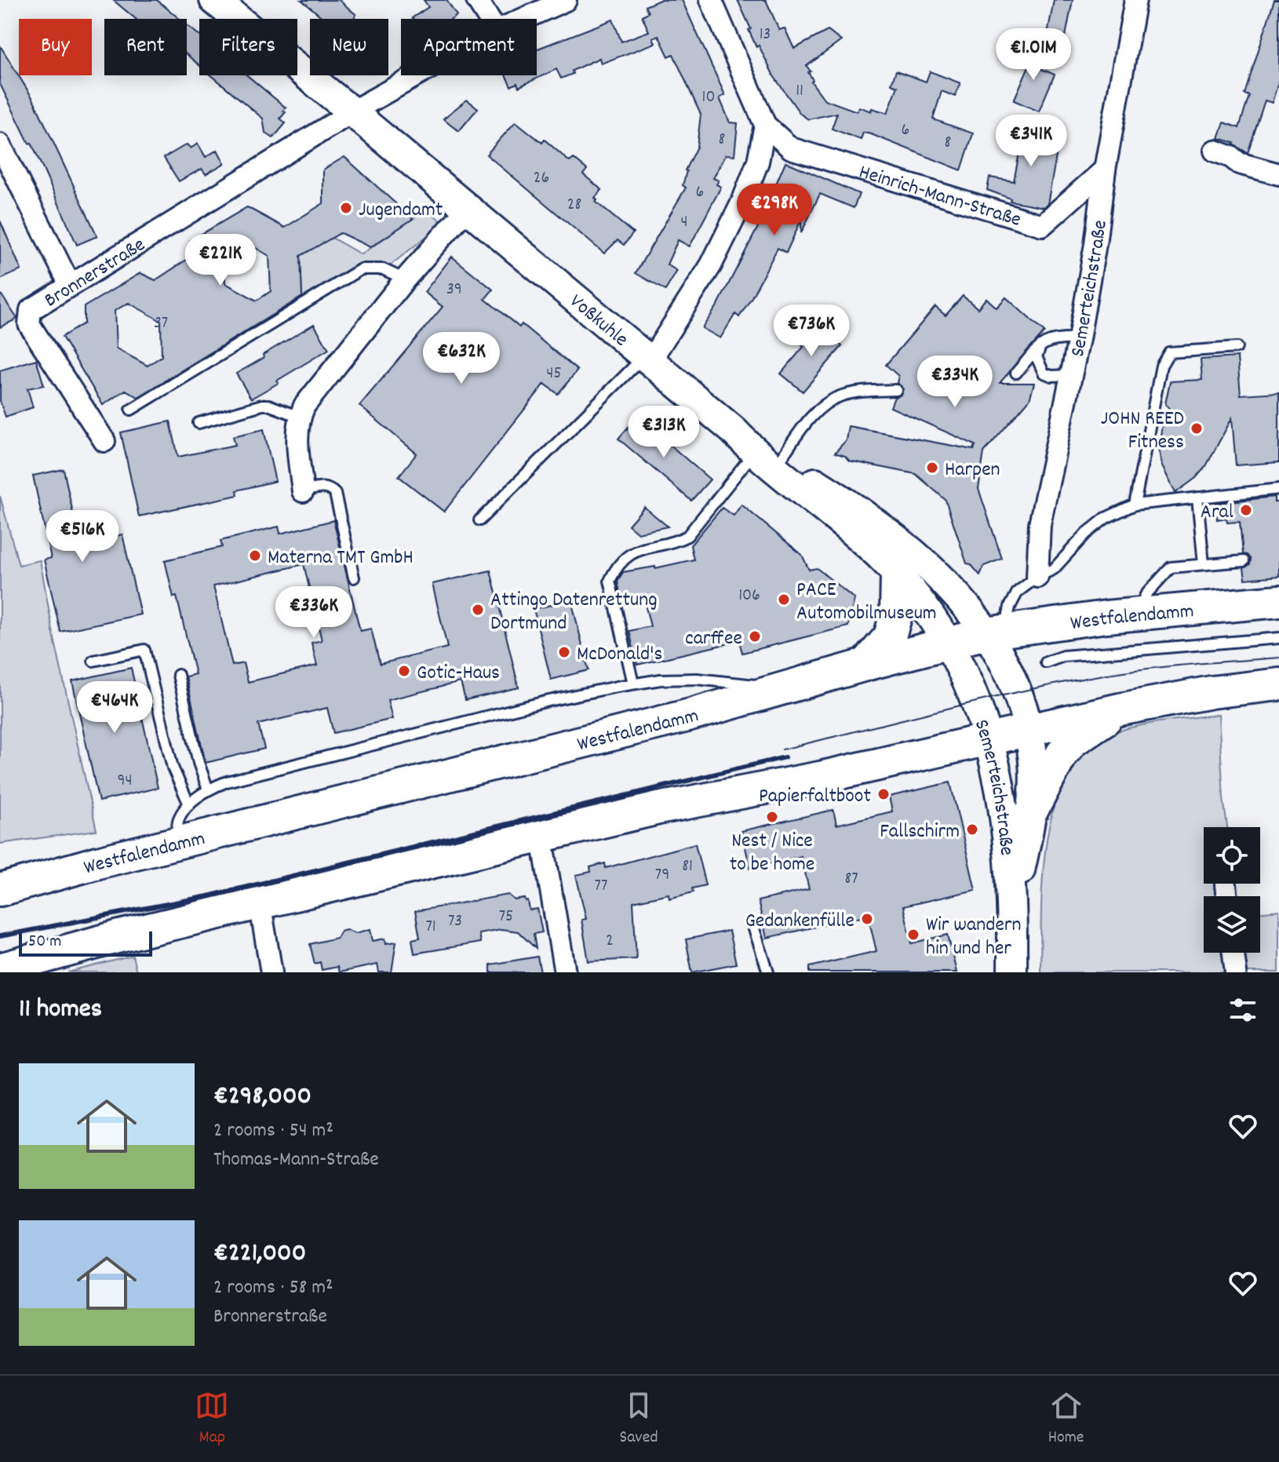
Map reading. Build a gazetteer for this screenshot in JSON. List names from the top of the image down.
{
  "streets": {
    "main road": ["Westfalendamm"],
    "street": [
      "Heinrich-Mann-Straße",
      "Bronnerstraße",
      "Semerteichstraße",
      "Voßkuhle"
    ]
  },
  "crossings": [
    ["Heinrich-Mann-Straße", "Semerteichstraße"],
    ["Bronnerstraße", "Voßkuhle"],
    ["Semerteichstraße", "Voßkuhle"],
    ["Semerteichstraße", "Westfalendamm"],
    ["Voßkuhle", "Westfalendamm"]
  ],
  "places": [
    "Jugendamt",
    "JOHN REED Fitness",
    "Harpen",
    "Aral",
    "Materna TMT GmbH",
    "PACE Automobilmuseum",
    "Attingo Datenrettung Dortmund",
    "carffee",
    "McDonald's",
    "Gotic-Haus",
    "Papierfaltboot",
    "Nest / Nice to be home",
    "Fallschirm",
    "Gedankenfülle",
    "Wir wandern hin und her"
  ],
  "house_numbers": [
    "13",
    "11",
    "10",
    "6",
    "8",
    "8",
    "26",
    "6",
    "28",
    "4",
    "39",
    "37",
    "45",
    "106",
    "94",
    "81",
    "79",
    "87",
    "77",
    "75",
    "73",
    "71",
    "2"
  ],
  "scale_bar": "50 m",
  "page": {
    "chip": [
      "Buy",
      "Rent",
      "Filters",
      "New",
      "Apartment"
    ],
    "price": [
      "€1.01M",
      "€341K",
      "€298K",
      "€221K",
      "€736K",
      "€632K",
      "€334K",
      "€313K",
      "€516K",
      "€336K",
      "€464K"
    ],
    "scale": "50 m",
    "heading": "11 homes",
    "list": [
      {
        "name": "€298,000",
        "note": "2 rooms · 54 m² · Thomas-Mann-Straße"
      },
      {
        "name": "€221,000",
        "note": "2 rooms · 58 m² · Bronnerstraße"
      }
    ],
    "tabs": ["Map", "Saved", "Home"]
  }
}
